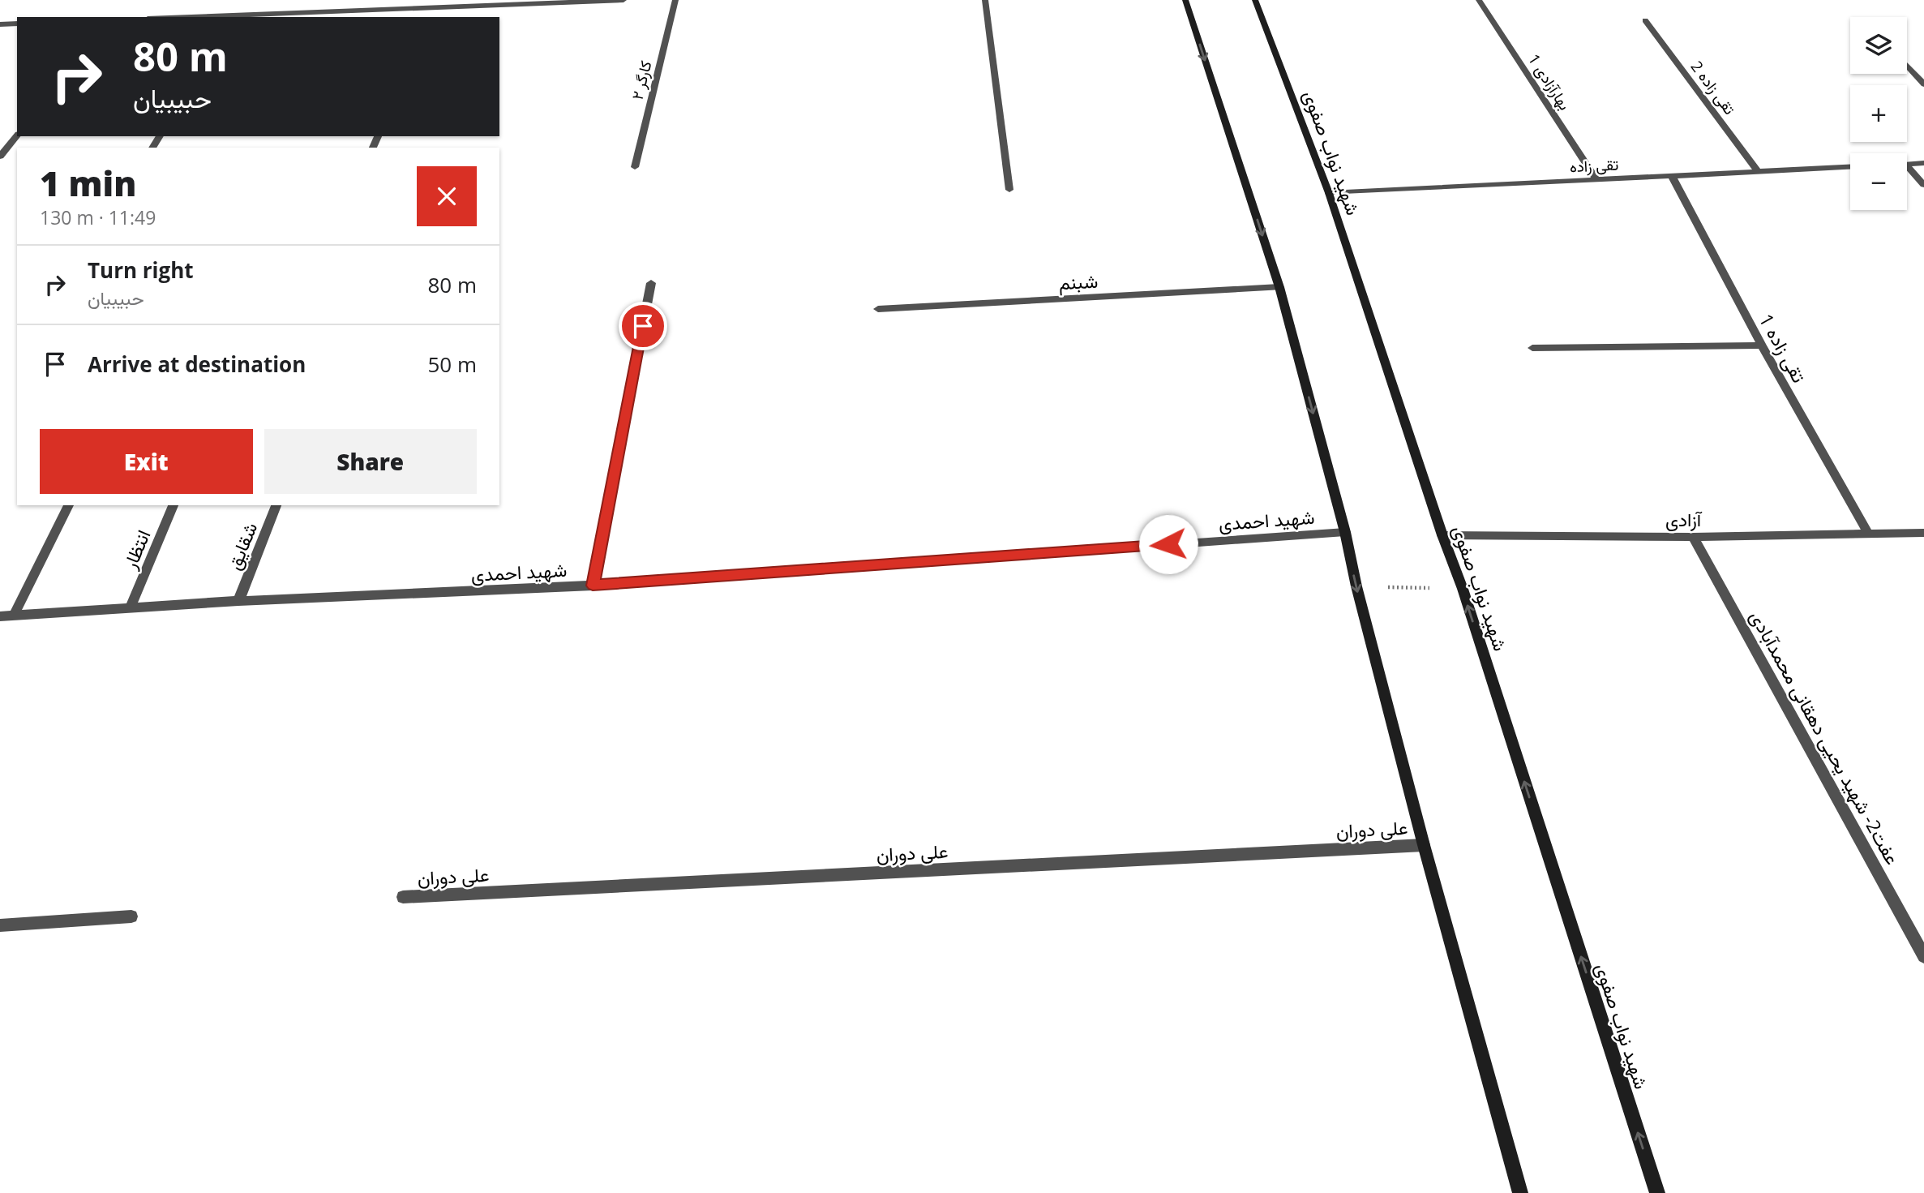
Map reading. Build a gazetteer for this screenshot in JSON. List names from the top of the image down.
{
  "streets": {
    "main road": ["شهید نواب صفوی"],
    "street": [
      "کارگر ۲",
      "بهارآزادی 1",
      "تقی زاده 2",
      "تقی زاده",
      "شبنم",
      "تقی زاده 1",
      "آزادی",
      "شهید احمدی",
      "شقایق",
      "انتظار",
      "عفت2- شهید یحیی دهقانی محمدآبادی",
      "علی دوران"
    ]
  },
  "crossings": [
    ["بهارآزادی 1", "تقی زاده"],
    ["تقی زاده 2", "تقی زاده"],
    ["شهید نواب صفوی", "تقی زاده"],
    ["شهید نواب صفوی", "آزادی"],
    ["تقی زاده", "تقی زاده 1"],
    ["تقی زاده 1", "آزادی"],
    ["آزادی", "عفت2- شهید یحیی دهقانی محمدآبادی"],
    ["شهید احمدی", "شقایق"],
    ["شهید احمدی", "انتظار"]
  ],
  "one_way": ["شهید نواب صفوی"],
  "page": {
    "map_buttons": ["+", "−"],
    "turn": ["80 m", "حبیبیان"],
    "heading": ["1 min", "130 m · 11:49"],
    "list": [
      {
        "name": "Turn right",
        "note": "حبیبیان",
        "value": "80 m"
      },
      {
        "name": "Arrive at destination",
        "value": "50 m"
      }
    ],
    "buttons": ["Exit", "Share"]
  }
}
